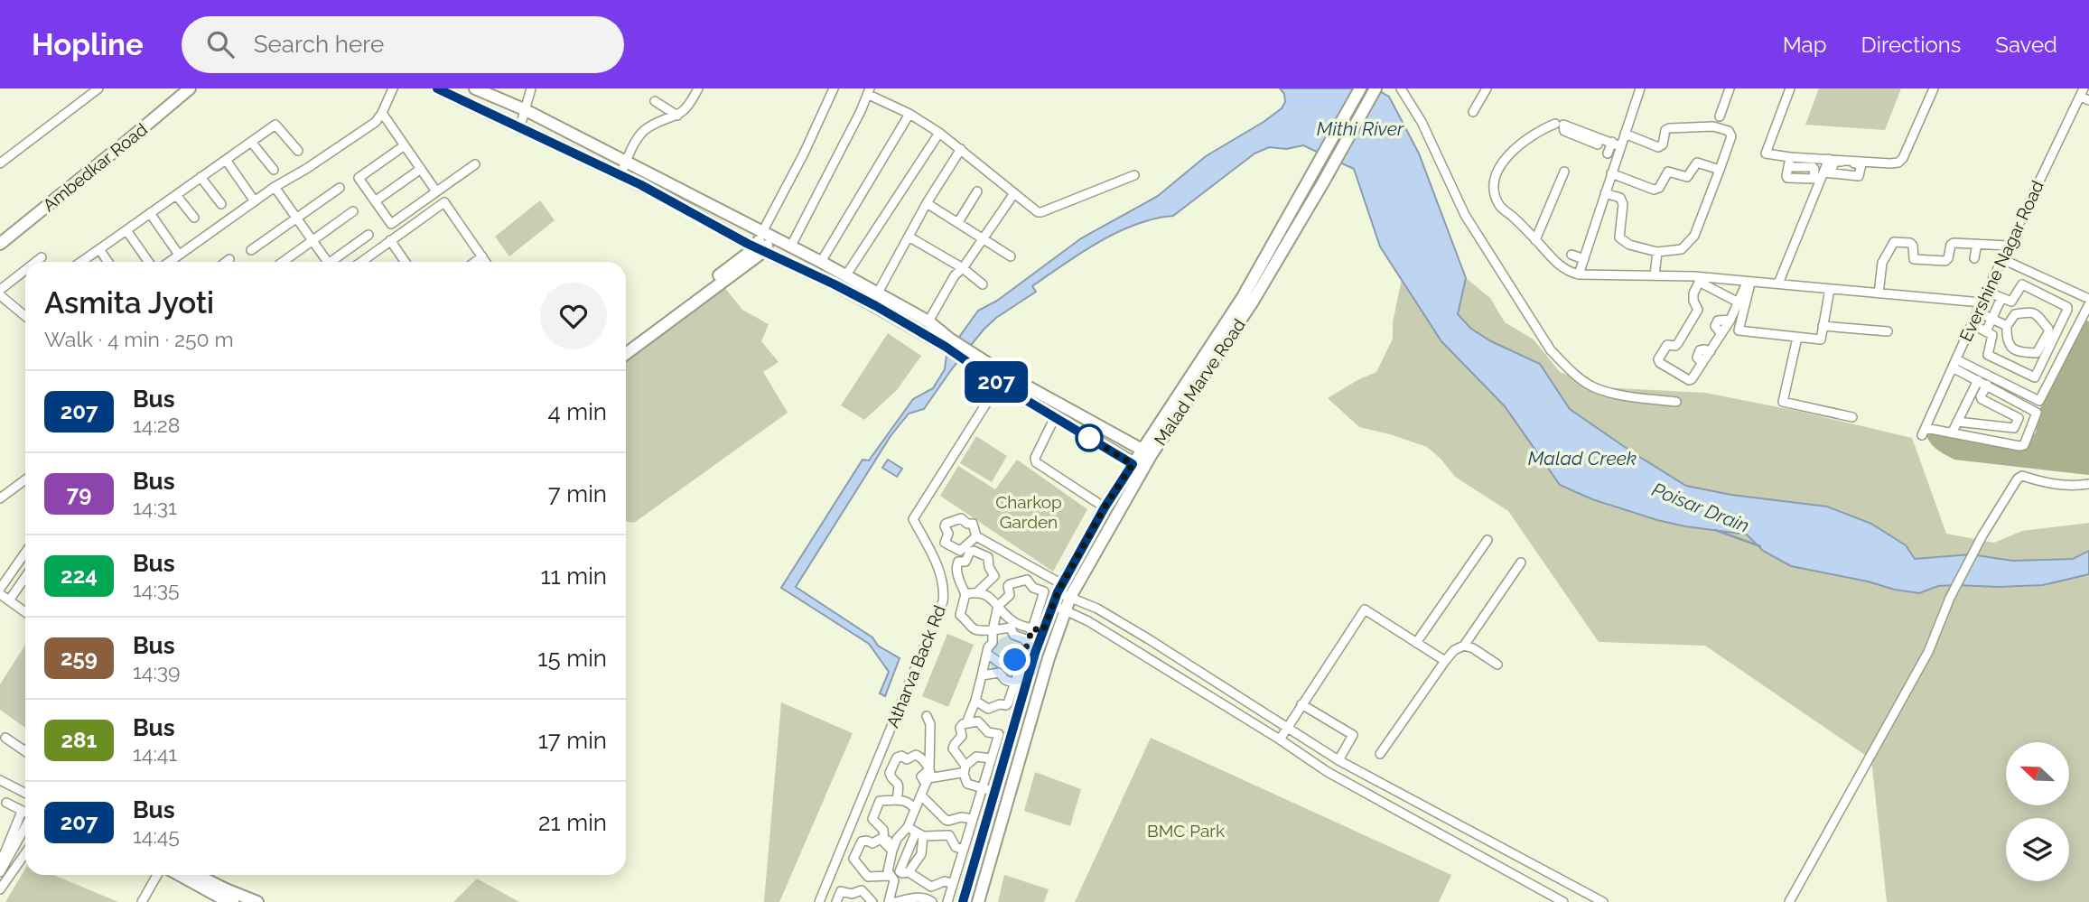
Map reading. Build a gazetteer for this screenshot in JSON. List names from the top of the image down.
{
  "streets": {
    "main road": ["Ambedkar Road", "Malad Marve Road"],
    "street": ["Evershine Nagar Road", "Atharva Back Rd"]
  },
  "water": ["Mithi River", "Malad Creek", "Poisar Drain"],
  "parks": ["Charkop Garden", "BMC Park"],
  "lines": ["bus line 207"],
  "north": "top left",
  "page": {
    "header": "Hopline",
    "search": "Search here",
    "nav": ["Map", "Directions", "Saved"],
    "on_map": "207",
    "heading": ["Asmita Jyoti", "Walk · 4 min · 250 m"],
    "list": [
      {
        "mark": "207",
        "name": "Bus",
        "note": "14:28",
        "value": "4 min"
      },
      {
        "mark": "79",
        "name": "Bus",
        "note": "14:31",
        "value": "7 min"
      },
      {
        "mark": "224",
        "name": "Bus",
        "note": "14:35",
        "value": "11 min"
      },
      {
        "mark": "259",
        "name": "Bus",
        "note": "14:39",
        "value": "15 min"
      },
      {
        "mark": "281",
        "name": "Bus",
        "note": "14:41",
        "value": "17 min"
      },
      {
        "mark": "207",
        "name": "Bus",
        "note": "14:45",
        "value": "21 min"
      }
    ]
  }
}
